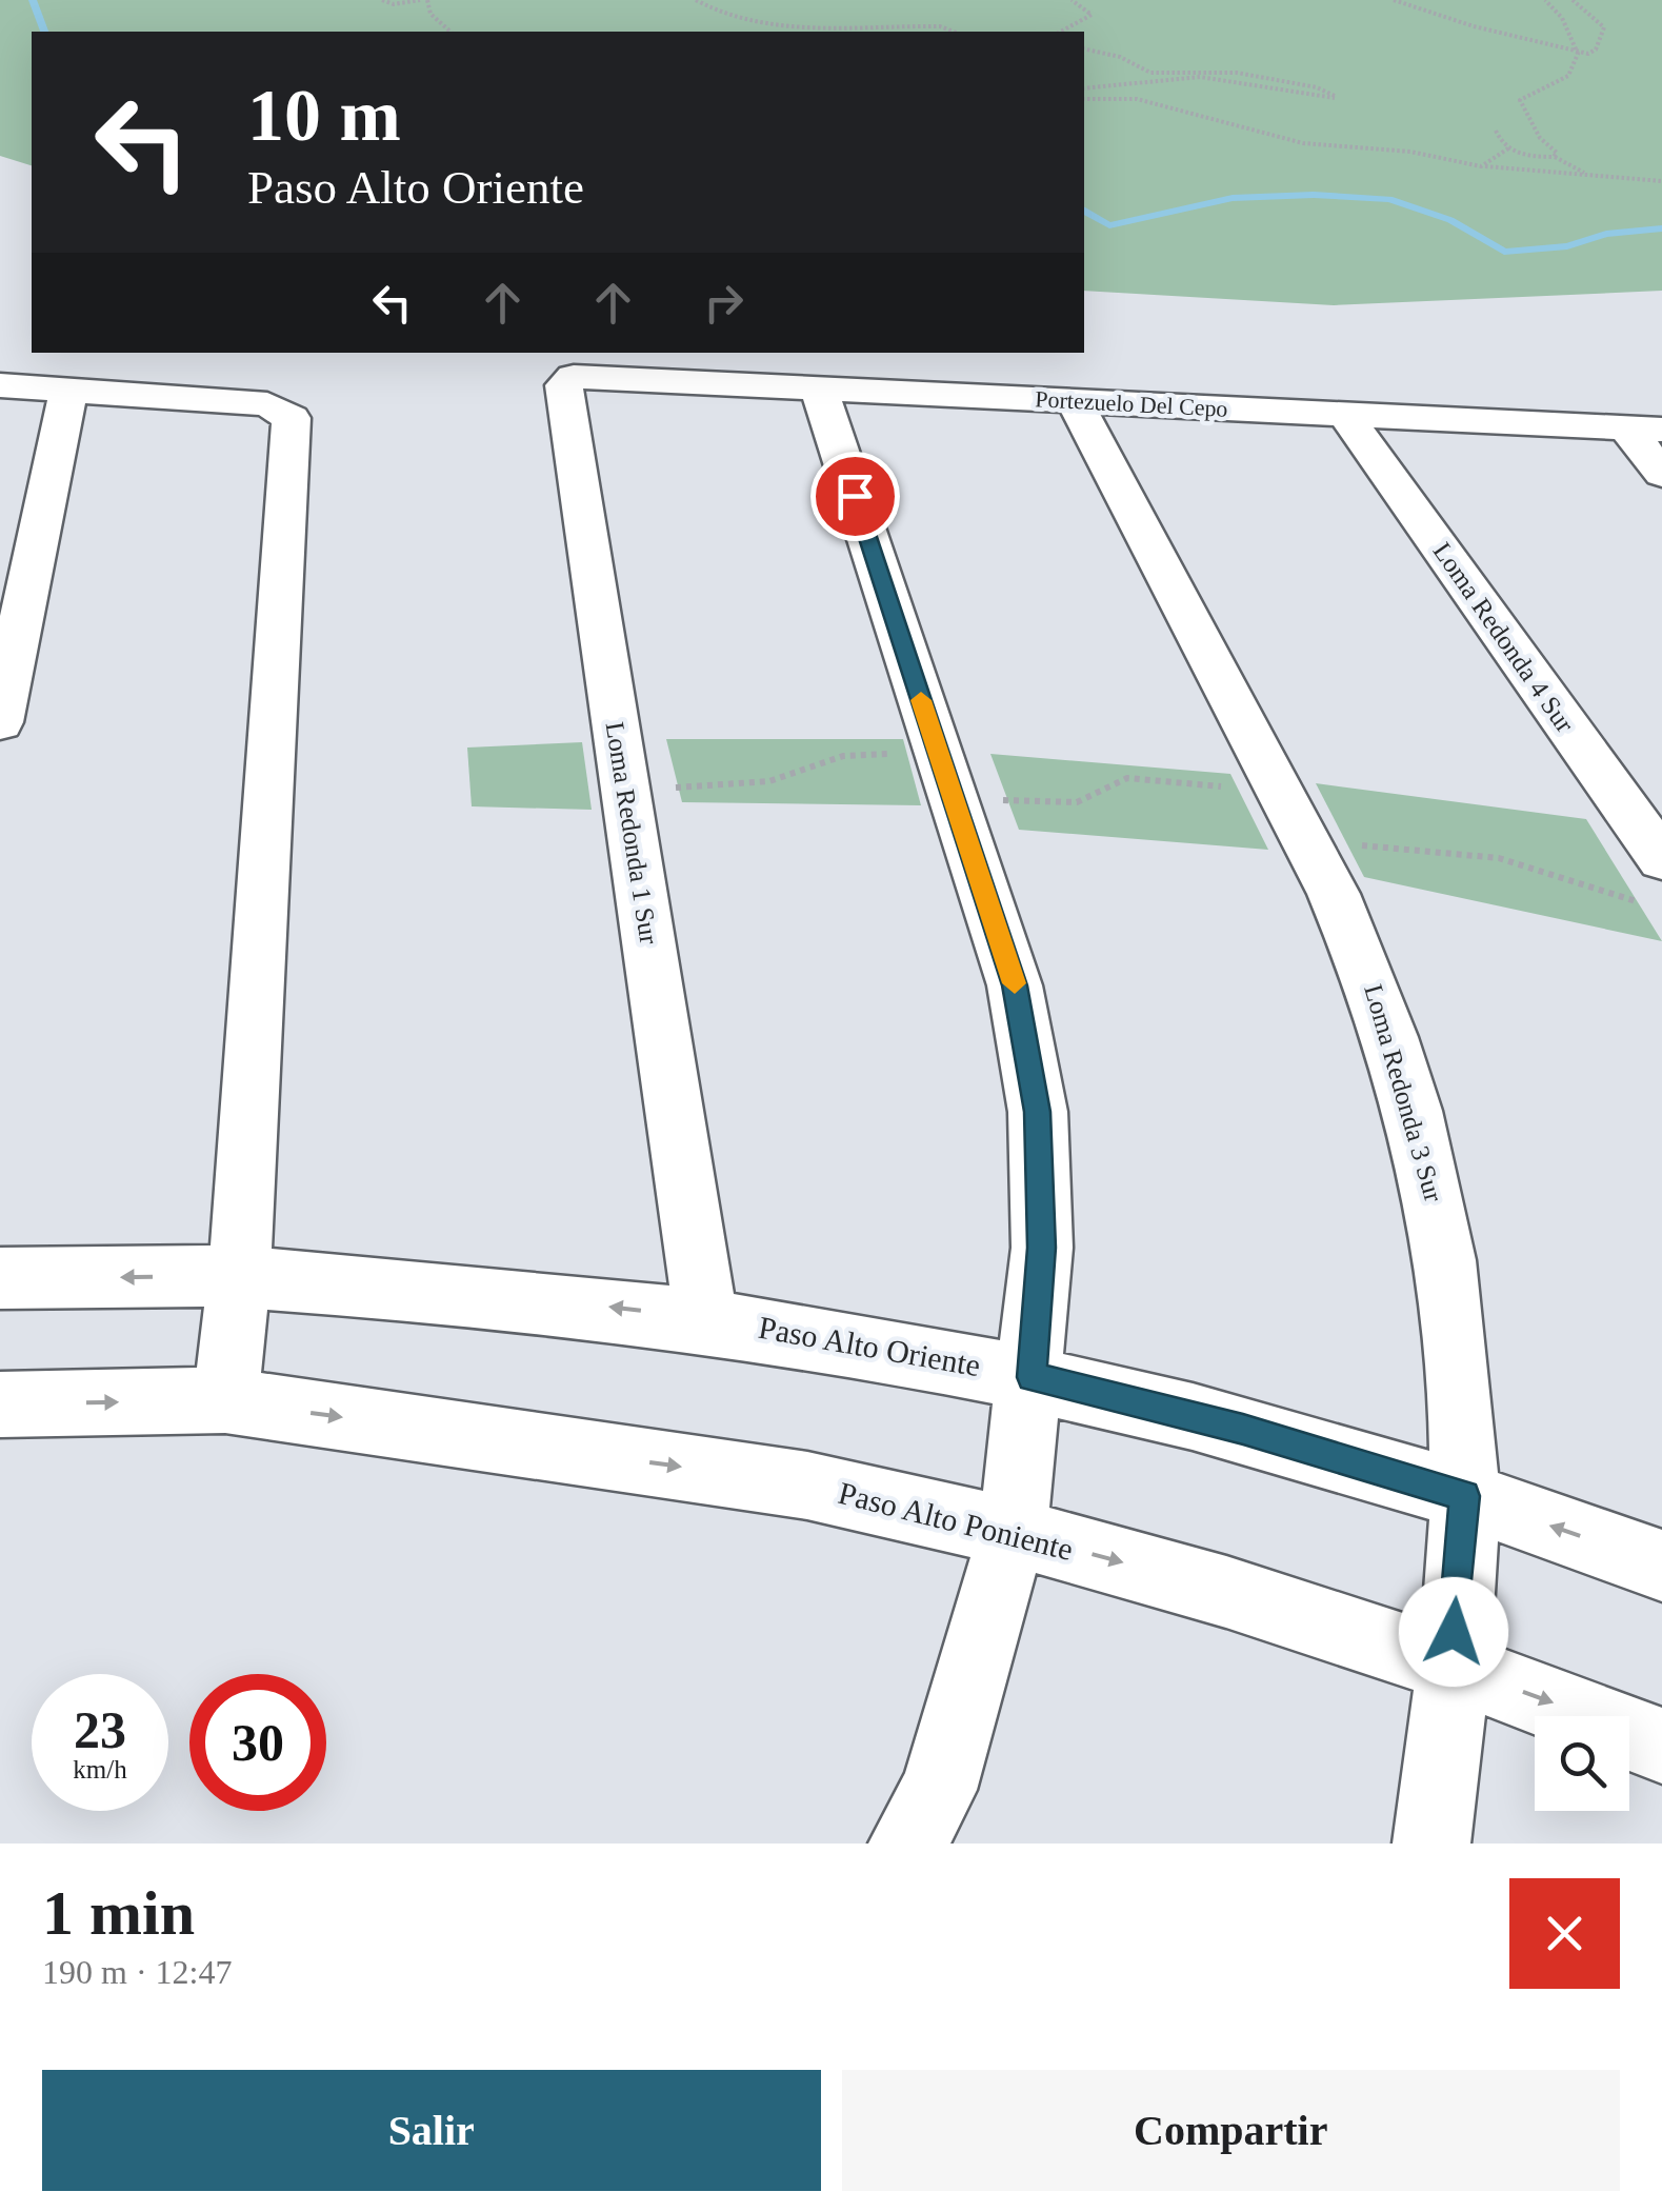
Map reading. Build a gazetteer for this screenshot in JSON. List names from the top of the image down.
{
  "streets": {
    "street": [
      "Portezuelo Del Cepo",
      "Loma Redonda 4 Sur",
      "Loma Redonda 1 Sur",
      "Loma Redonda 3 Sur",
      "Paso Alto Oriente",
      "Paso Alto Poniente"
    ]
  },
  "crossings": [
    ["Portezuelo Del Cepo", "Loma Redonda 4 Sur"],
    ["Portezuelo Del Cepo", "Loma Redonda 1 Sur"],
    ["Portezuelo Del Cepo", "Loma Redonda 3 Sur"],
    ["Loma Redonda 1 Sur", "Paso Alto Oriente"],
    ["Loma Redonda 3 Sur", "Paso Alto Oriente"],
    ["Loma Redonda 3 Sur", "Paso Alto Poniente"]
  ],
  "one_way": ["Paso Alto Oriente", "Paso Alto Poniente"],
  "page": {
    "turn": ["10 m", "Paso Alto Oriente"],
    "speed": "23 km/h",
    "limit": "30",
    "heading": ["1 min", "190 m · 12:47"],
    "buttons": ["Salir", "Compartir"]
  }
}
